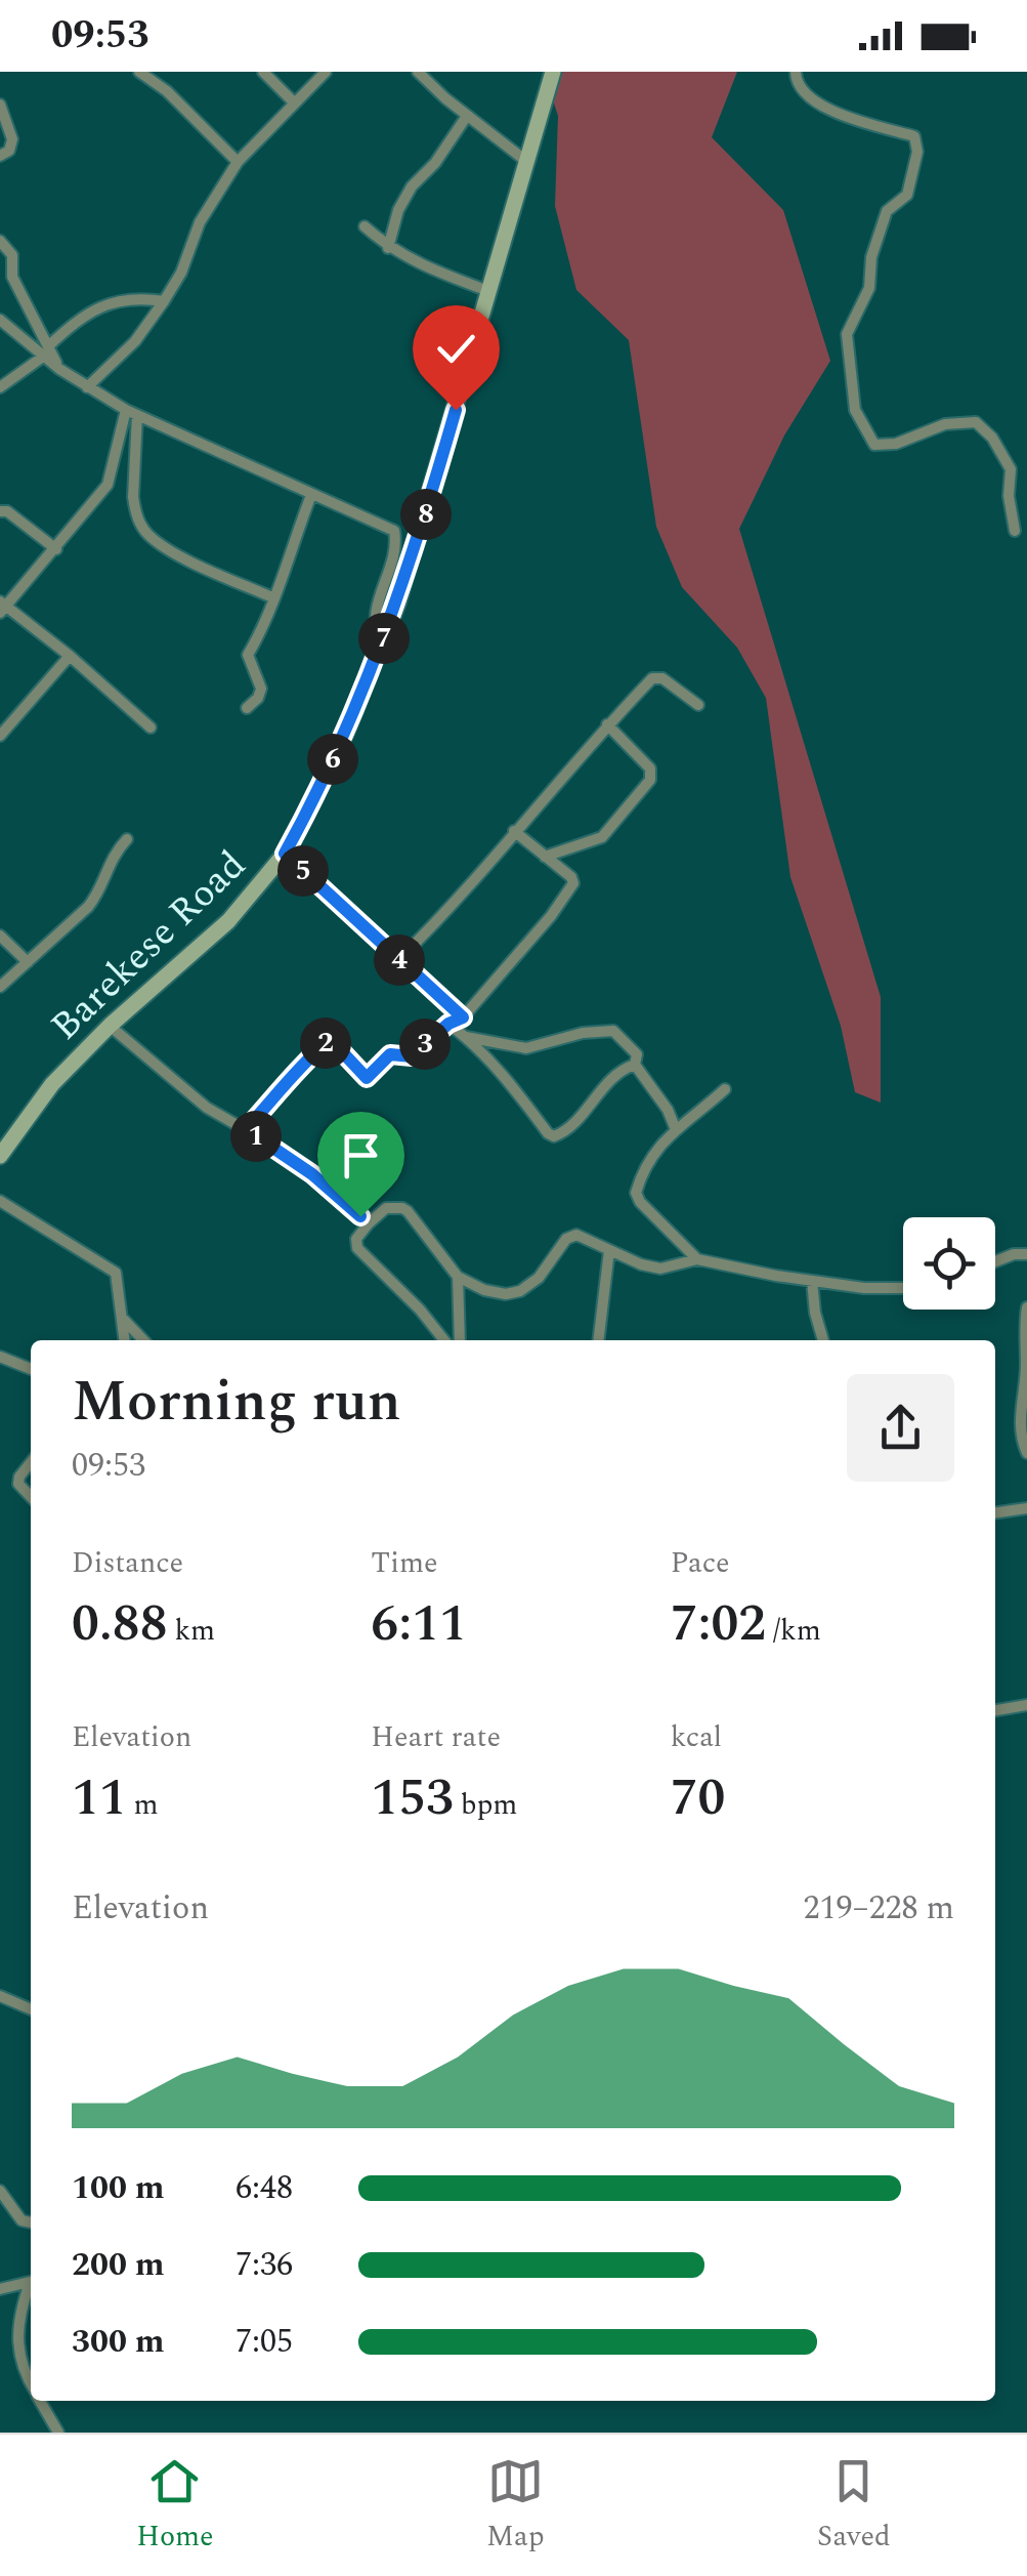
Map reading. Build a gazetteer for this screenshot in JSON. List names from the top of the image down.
{
  "streets": {
    "main road": ["Barekese Road"]
  },
  "page": {
    "status": "09:53",
    "pins": [
      "8",
      "7",
      "6",
      "5",
      "4",
      "2",
      "3",
      "1"
    ],
    "heading": ["Morning run", "09:53"],
    "stats": [
      ["Distance", "0.88 km"],
      ["Time", "6:11"],
      ["Pace", "7:02 /km"],
      ["Elevation", "11 m"],
      ["Heart rate", "153 bpm"],
      ["kcal", "70"]
    ],
    "chart": ["Elevation", "219–228 m"],
    "list": [
      {
        "name": "100 m",
        "note": "6:48"
      },
      {
        "name": "200 m",
        "note": "7:36"
      },
      {
        "name": "300 m",
        "note": "7:05"
      }
    ],
    "tabs": ["Home", "Map", "Saved"]
  }
}
